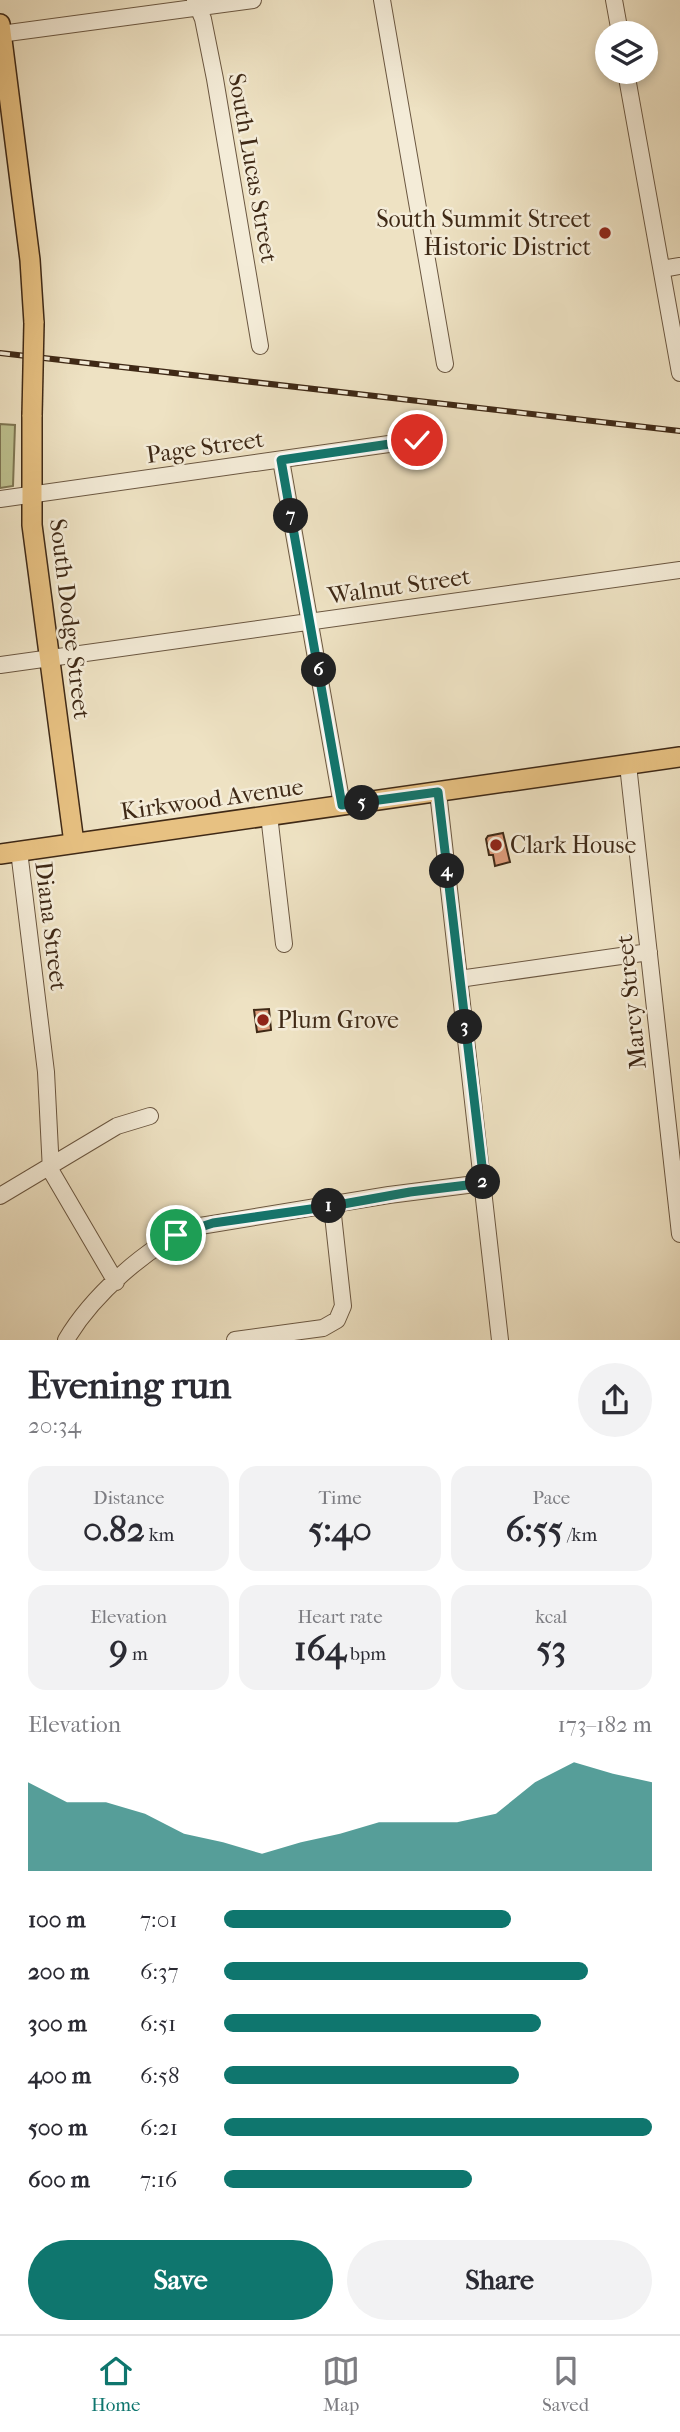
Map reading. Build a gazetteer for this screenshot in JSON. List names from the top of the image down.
{
  "streets": {
    "main road": ["South Dodge Street", "Kirkwood Avenue"],
    "street": [
      "South Lucas Street",
      "Page Street",
      "Walnut Street",
      "Diana Street",
      "Marcy Street"
    ]
  },
  "crossings": [
    ["Page Street", "South Dodge Street"],
    ["Walnut Street", "South Dodge Street"],
    ["South Dodge Street", "Kirkwood Avenue"],
    ["Kirkwood Avenue", "Diana Street"],
    ["Kirkwood Avenue", "Marcy Street"]
  ],
  "places": ["South Summit Street Historic District", "Clark House", "Plum Grove"],
  "page": {
    "pins": [
      "7",
      "6",
      "5",
      "4",
      "3",
      "2",
      "1"
    ],
    "heading": ["Evening run", "20:34"],
    "stats": [
      ["Distance", "0.82 km"],
      ["Time", "5:40"],
      ["Pace", "6:55 /km"],
      ["Elevation", "9 m"],
      ["Heart rate", "164 bpm"],
      ["kcal", "53"]
    ],
    "chart": ["Elevation", "173–182 m"],
    "list": [
      {
        "name": "100 m",
        "note": "7:01"
      },
      {
        "name": "200 m",
        "note": "6:37"
      },
      {
        "name": "300 m",
        "note": "6:51"
      },
      {
        "name": "400 m",
        "note": "6:58"
      },
      {
        "name": "500 m",
        "note": "6:21"
      },
      {
        "name": "600 m",
        "note": "7:16"
      }
    ],
    "buttons": ["Save", "Share"],
    "tabs": ["Home", "Map", "Saved"]
  }
}
